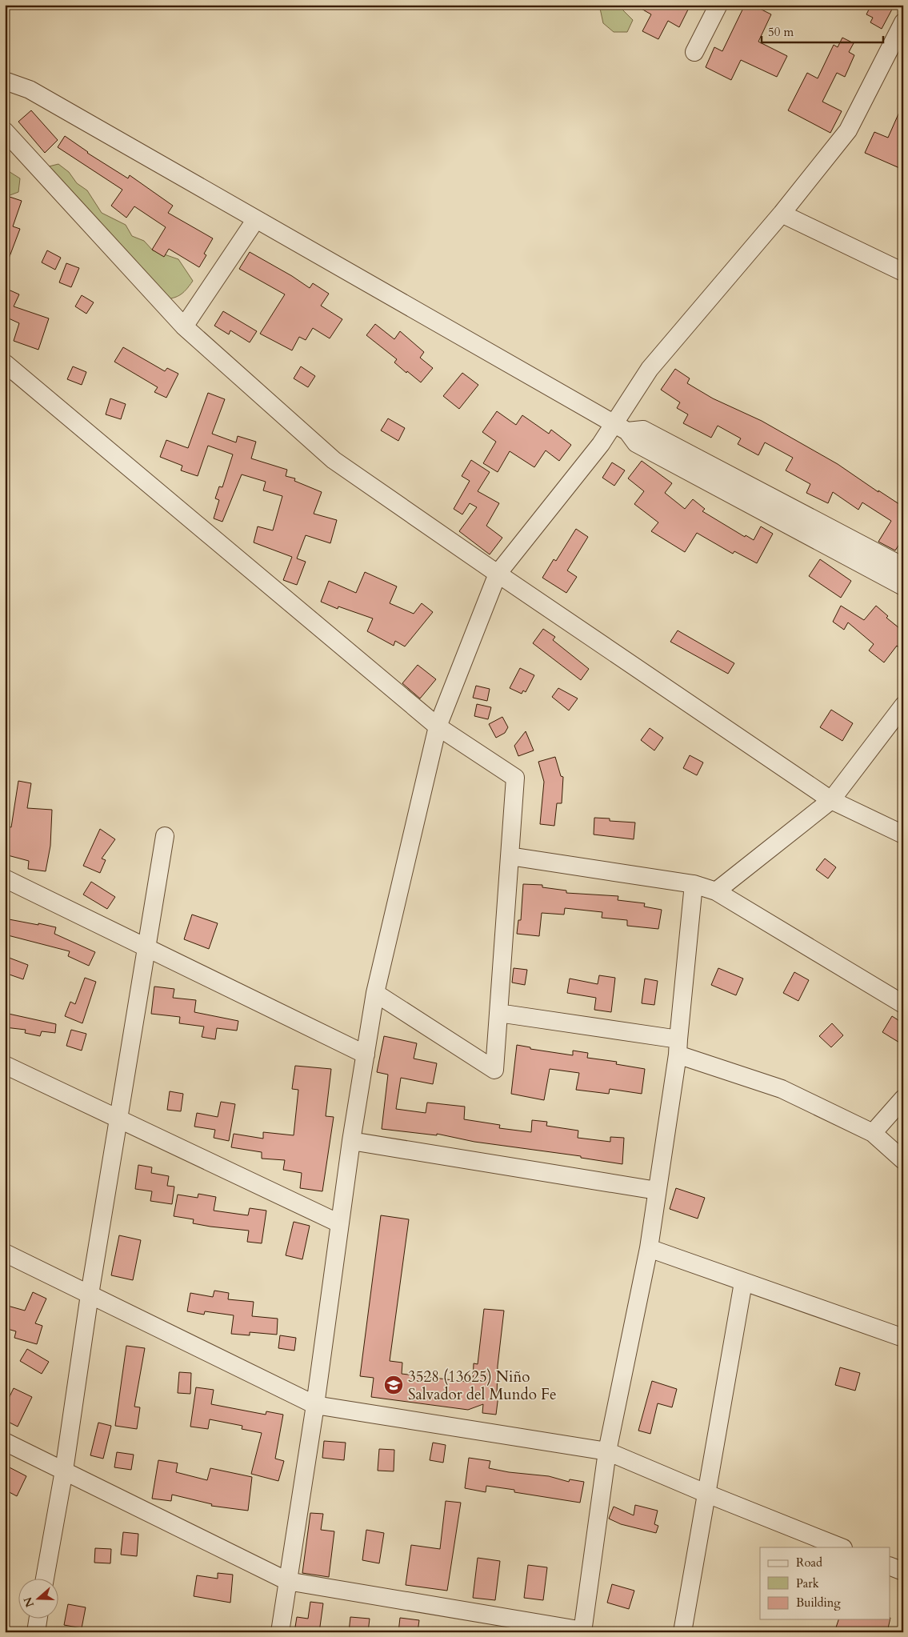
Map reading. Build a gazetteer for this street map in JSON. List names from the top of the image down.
{
  "places": {
    "school or university": ["3528 (13625) Niño Salvador del Mundo Fe"]
  },
  "legend": ["Road", "Park", "Building"],
  "scale_bar": "50 m",
  "north": "left"
}
